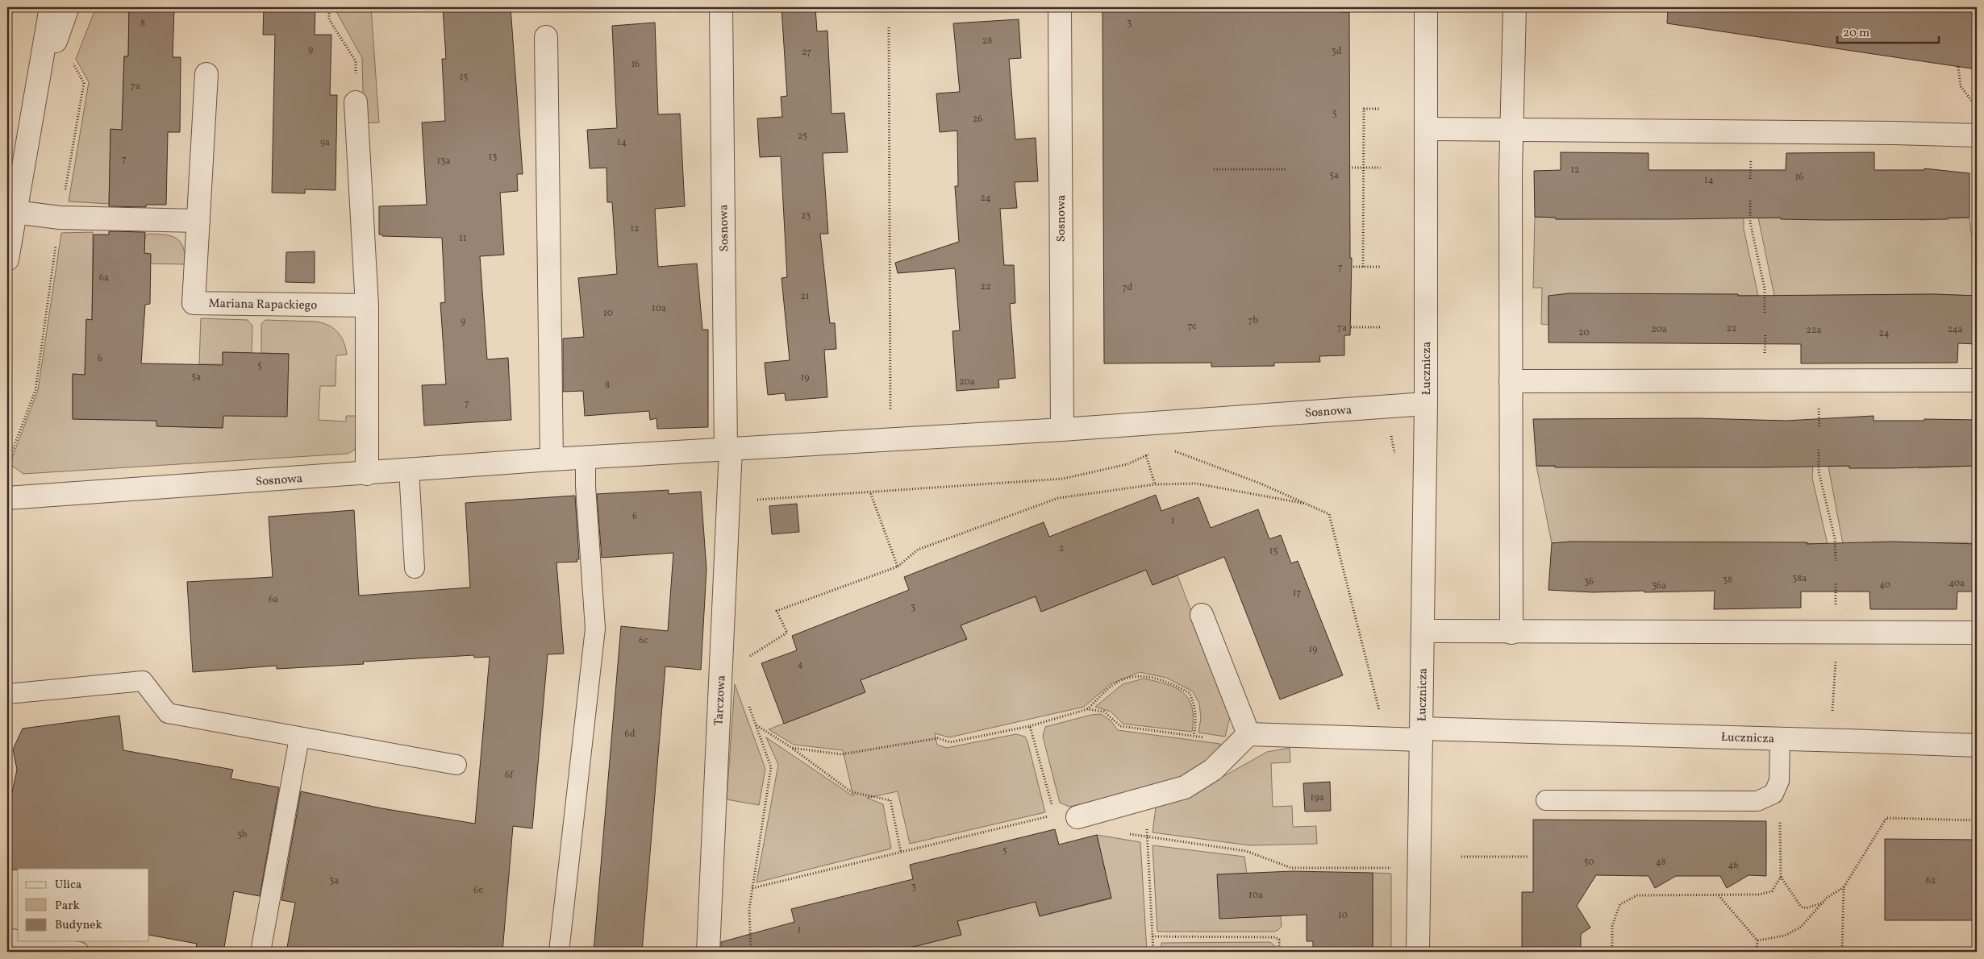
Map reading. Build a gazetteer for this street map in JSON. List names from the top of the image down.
{
  "streets": {
    "street": [
      "Sosnowa",
      "Mariana Rapackiego",
      "Łucznicza",
      "Tarczowa"
    ]
  },
  "crossings": [
    ["Sosnowa", "Łucznicza"],
    ["Sosnowa", "Tarczowa"]
  ],
  "house_numbers": [
    "8",
    "3",
    "28",
    "9",
    "3d",
    "27",
    "16",
    "15",
    "7a",
    "5",
    "26",
    "25",
    "9a",
    "14",
    "13",
    "7",
    "13a",
    "12",
    "5a",
    "16",
    "14",
    "24",
    "23",
    "12",
    "11",
    "7",
    "6a",
    "22",
    "7d",
    "21",
    "10a",
    "10",
    "7b",
    "9",
    "7c",
    "7a",
    "22",
    "20a",
    "24a",
    "22a",
    "20",
    "24",
    "6",
    "5",
    "5a",
    "19",
    "20a",
    "8",
    "7",
    "6",
    "1",
    "2",
    "15",
    "38a",
    "38",
    "36",
    "40a",
    "40",
    "36a",
    "17",
    "6a",
    "3",
    "6c",
    "19",
    "4",
    "6d",
    "6f",
    "19a",
    "3b",
    "5",
    "50",
    "48",
    "46",
    "3a",
    "62",
    "3",
    "6e",
    "10a",
    "10",
    "1"
  ],
  "legend": ["Ulica", "Park", "Budynek"],
  "scale_bar": "20 m"
}
